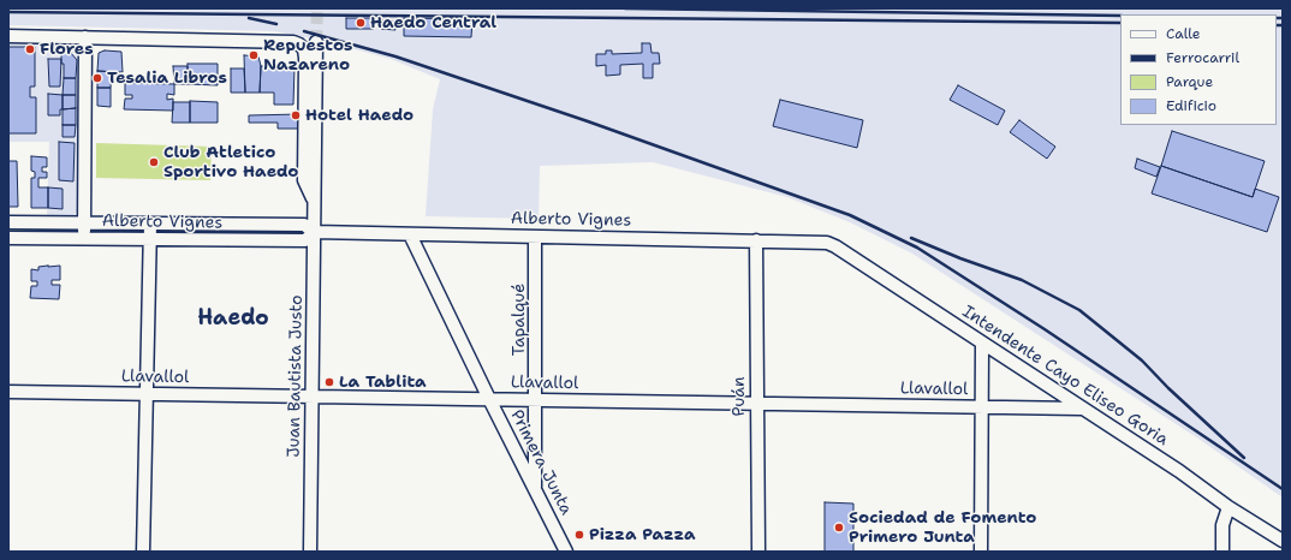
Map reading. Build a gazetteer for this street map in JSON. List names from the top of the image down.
{
  "streets": {
    "street": [
      "Alberto Vignes",
      "Tapalqué",
      "Juan Bautista Justo",
      "Intendente Cayo Eliseo Goria",
      "Llavallol",
      "Puán",
      "Primera Junta"
    ]
  },
  "crossings": [
    ["Alberto Vignes", "Tapalqué"],
    ["Alberto Vignes", "Juan Bautista Justo"],
    ["Alberto Vignes", "Intendente Cayo Eliseo Goria"],
    ["Alberto Vignes", "Puán"],
    ["Alberto Vignes", "Primera Junta"],
    ["Tapalqué", "Llavallol"],
    ["Tapalqué", "Primera Junta"],
    ["Juan Bautista Justo", "Llavallol"],
    ["Intendente Cayo Eliseo Goria", "Llavallol"],
    ["Llavallol", "Puán"],
    ["Llavallol", "Primera Junta"]
  ],
  "districts": ["Haedo"],
  "places": [
    "Haedo Central",
    "Flores",
    "Repuestos Nazareno",
    "Tesalia Libros",
    "Hotel Haedo",
    "Club Atletico Sportivo Haedo",
    "La Tablita",
    "Sociedad de Fomento Primero Junta",
    "Pizza Pazza"
  ],
  "legend": [
    "Calle",
    "Ferrocarril",
    "Parque",
    "Edificio"
  ]
}
